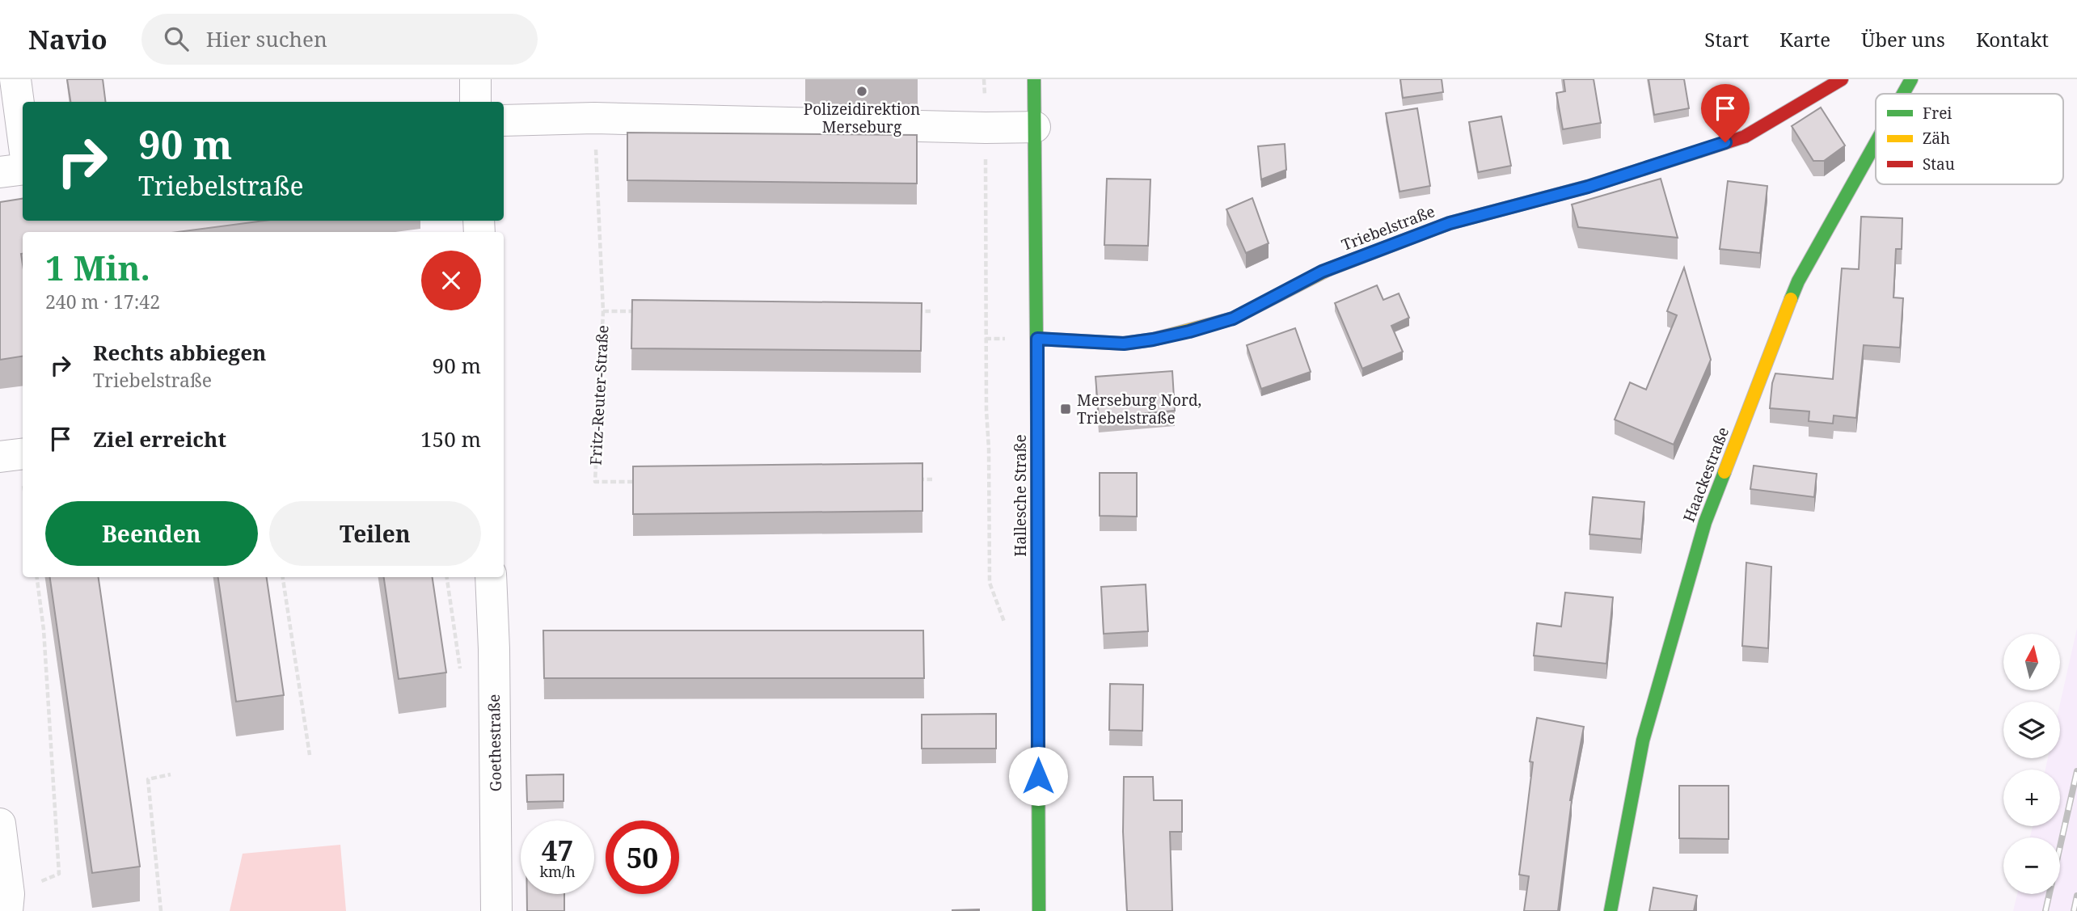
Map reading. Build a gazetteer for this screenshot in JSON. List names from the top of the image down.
{
  "streets": {
    "street": [
      "Triebelstraße",
      "Haackestraße",
      "Hallesche Straße",
      "Goethestraße"
    ],
    "path": ["Fritz-Reuter-Straße"]
  },
  "crossings": [
    ["Triebelstraße", "Hallesche Straße"]
  ],
  "places": {
    "other": ["Polizeidirektion Merseburg"],
    "transit": ["Merseburg Nord, Triebelstraße"]
  },
  "legend": ["Frei", "Zäh", "Stau"],
  "north": "top",
  "page": {
    "header": "Navio",
    "search": "Hier suchen",
    "nav": [
      "Start",
      "Karte",
      "Über uns",
      "Kontakt"
    ],
    "turn": ["90 m", "Triebelstraße"],
    "heading": ["1 Min.", "240 m · 17:42"],
    "list": [
      {
        "name": "Rechts abbiegen",
        "note": "Triebelstraße",
        "value": "90 m"
      },
      {
        "name": "Ziel erreicht",
        "value": "150 m"
      }
    ],
    "buttons": ["Beenden", "Teilen"],
    "map_buttons": ["+", "−"],
    "speed": "47 km/h",
    "limit": "50"
  }
}
